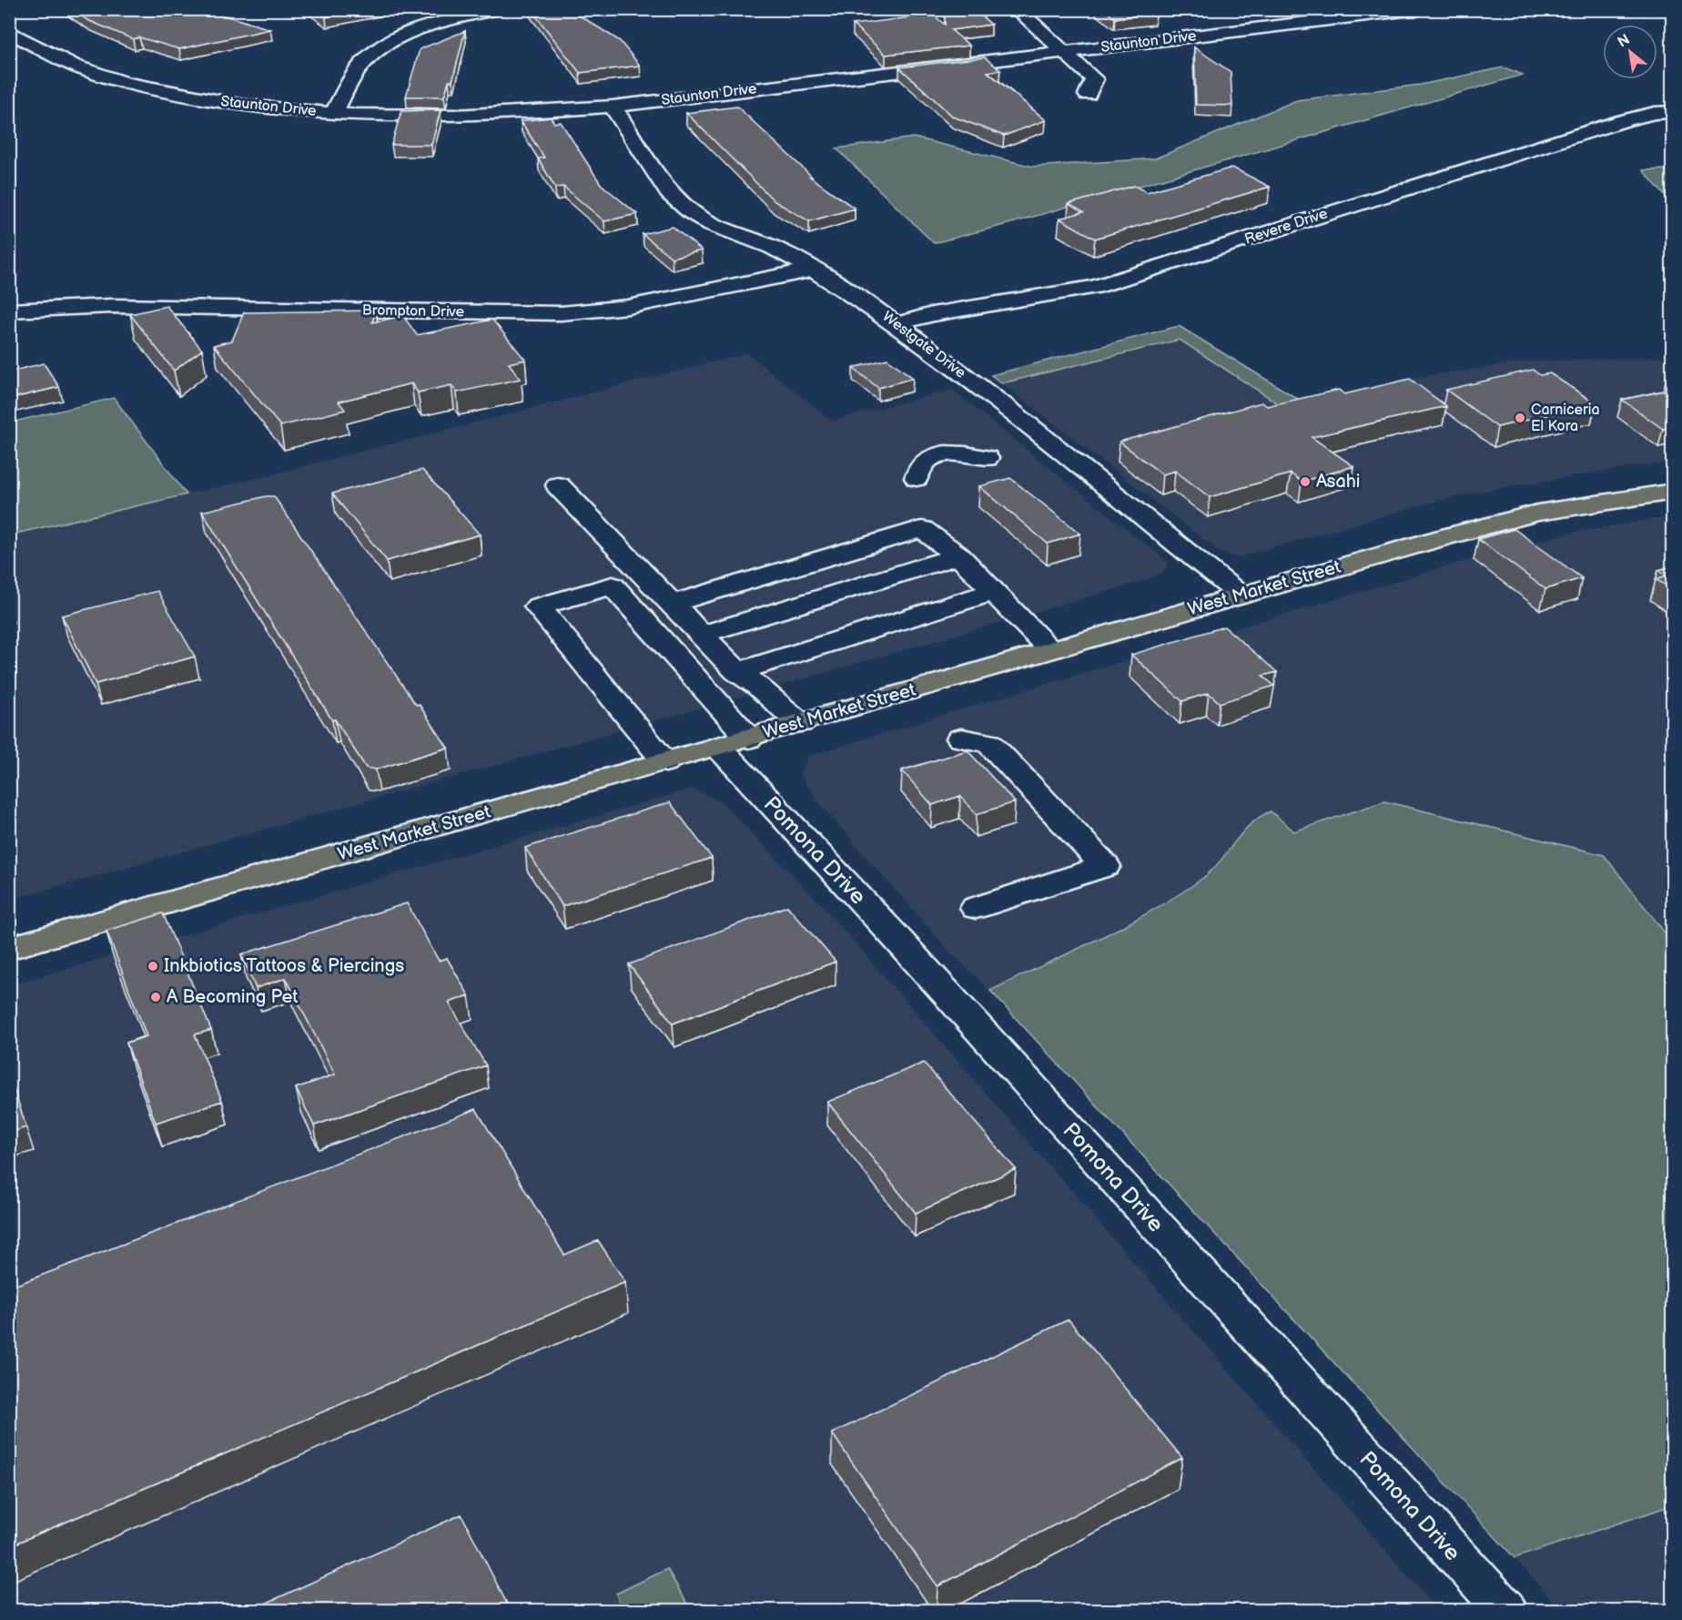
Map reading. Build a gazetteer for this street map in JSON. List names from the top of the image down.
{
  "streets": {
    "main road": ["West Market Street"],
    "street": [
      "Staunton Drive",
      "Revere Drive",
      "Brompton Drive",
      "Westgate Drive",
      "Pomona Drive"
    ]
  },
  "crossings": [
    ["Staunton Drive", "Westgate Drive"],
    ["Revere Drive", "Westgate Drive"],
    ["Brompton Drive", "Westgate Drive"],
    ["Westgate Drive", "West Market Street"],
    ["West Market Street", "Pomona Drive"]
  ],
  "places": [
    "Carniceria El Kora",
    "Asahi",
    "Inkbiotics Tattoos & Piercings",
    "A Becoming Pet"
  ],
  "north": "top left"
}
